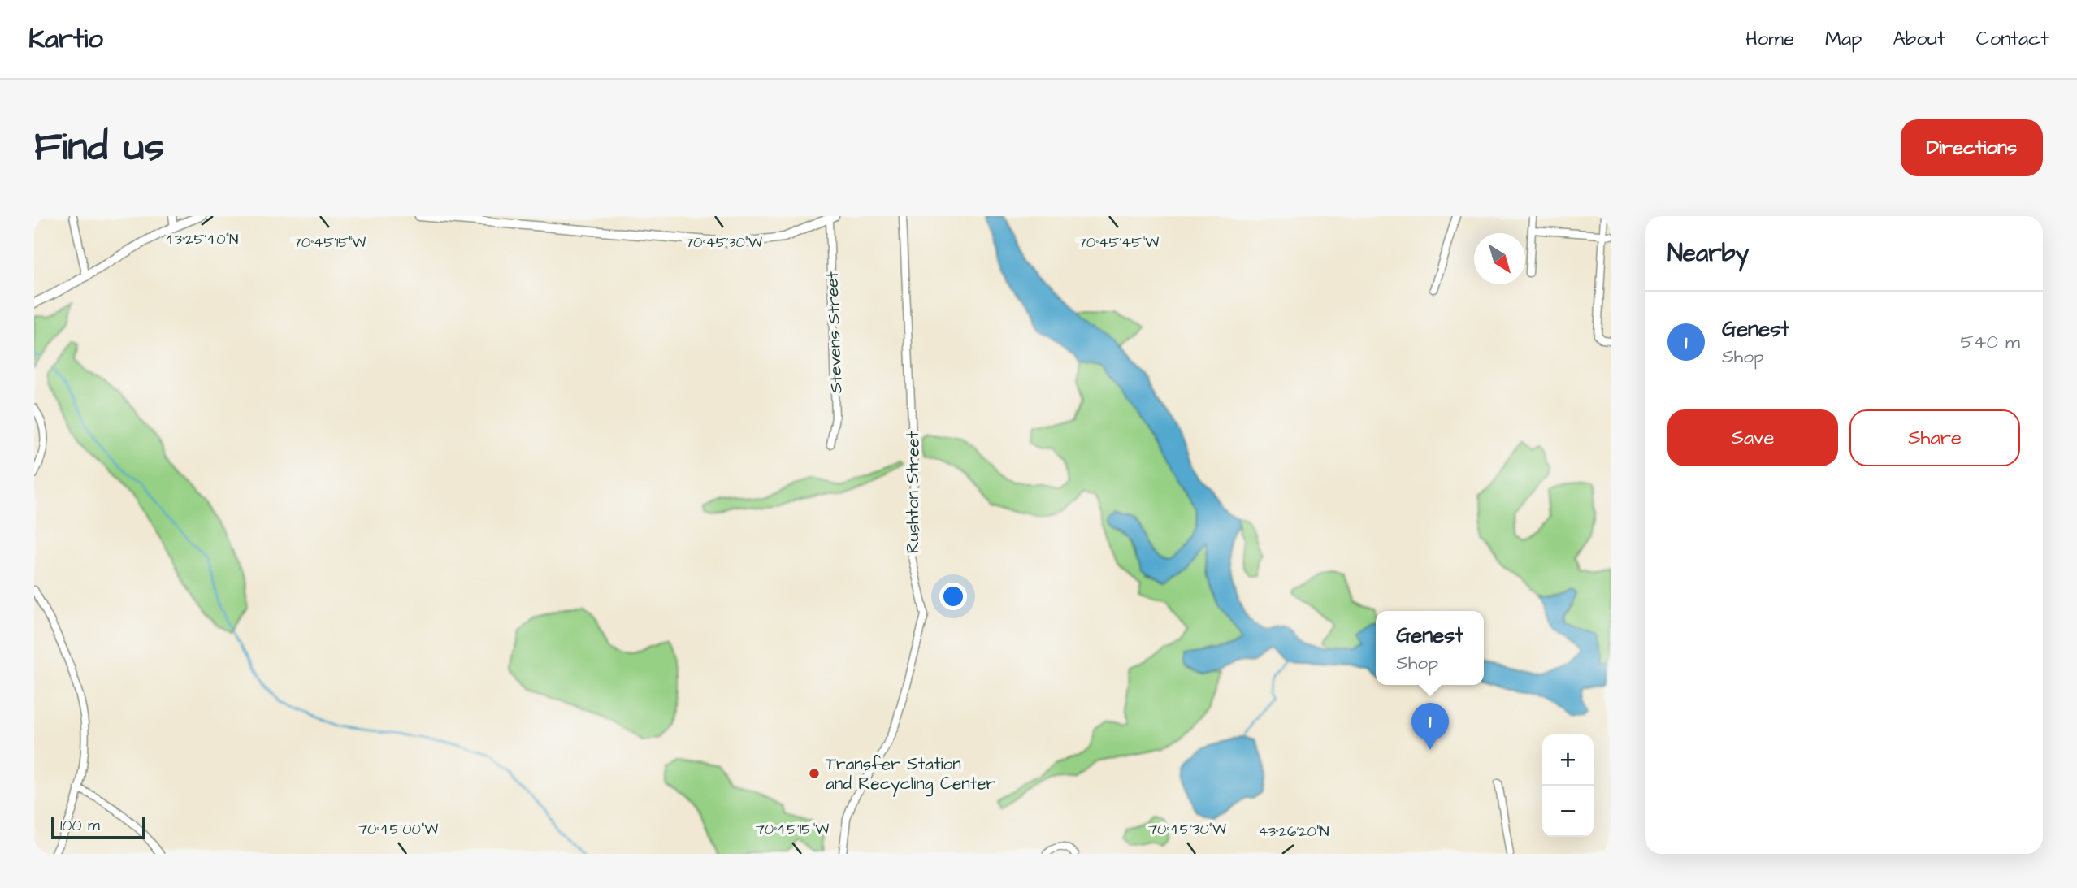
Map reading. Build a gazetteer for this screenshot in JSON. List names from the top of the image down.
{
  "streets": {
    "street": ["Stevens Street", "Rushton Street"]
  },
  "places": ["Transfer Station and Recycling Center"],
  "scale_bar": "100 m",
  "north": "bottom right",
  "page": {
    "header": "Kartio",
    "nav": [
      "Home",
      "Map",
      "About",
      "Contact"
    ],
    "buttons": [
      "Directions",
      ["Save", "Share"]
    ],
    "title": "Find us",
    "heading": "Nearby",
    "list": [
      {
        "mark": "1",
        "name": "Genest",
        "note": "Shop",
        "value": "540 m"
      }
    ],
    "popup": ["Genest", "Shop"],
    "pins": "1",
    "map_buttons": ["+", "−"],
    "scale": "100 m"
  },
  "coordinates": [
    "43°25'40\"N",
    "70°45'45\"W",
    "70°45'15\"W",
    "70°45'30\"W",
    "70°45'00\"W",
    "43°26'20\"N"
  ]
}
